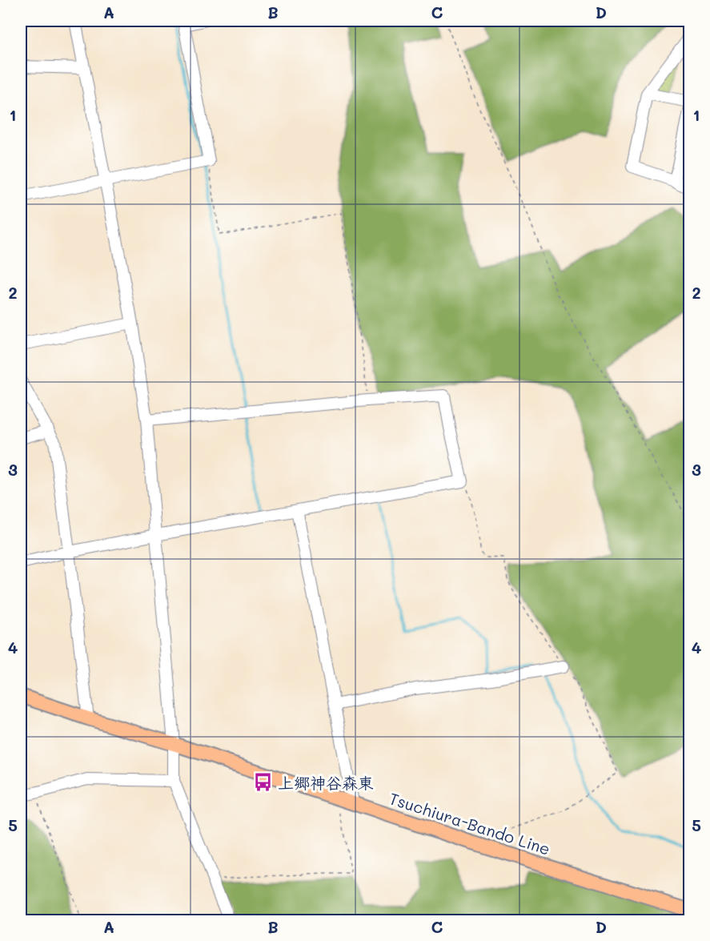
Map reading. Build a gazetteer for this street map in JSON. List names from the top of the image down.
{
  "streets": {
    "main road": ["Tsuchiura-Bando Line"]
  },
  "places": {
    "bus stop": ["上郷神谷森東"]
  },
  "grid": {
    "columns": [
      "A",
      "B",
      "C",
      "D"
    ],
    "rows": [
      "1",
      "2",
      "3",
      "4",
      "5"
    ]
  }
}
